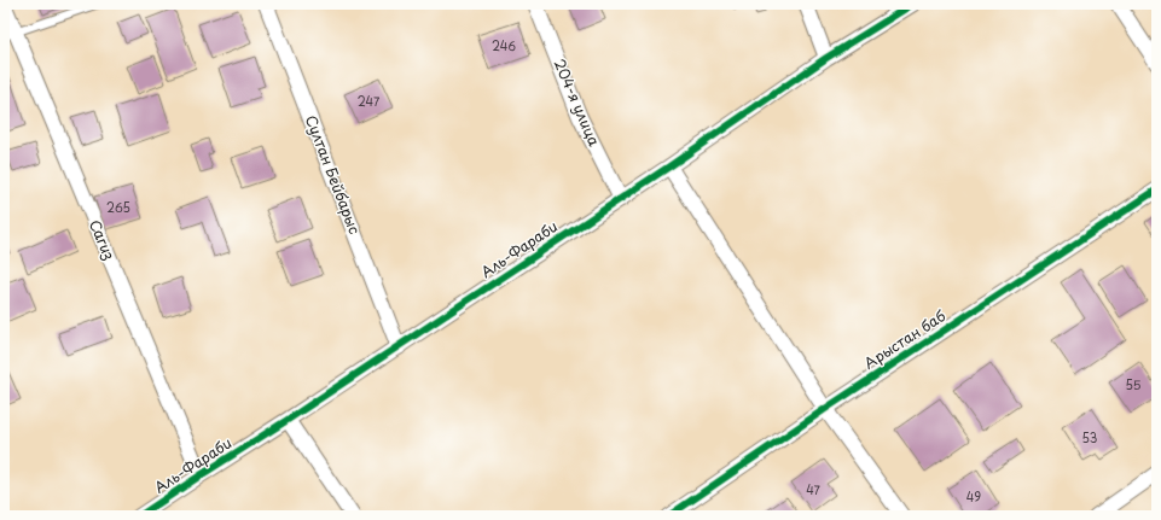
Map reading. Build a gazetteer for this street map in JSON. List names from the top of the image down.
{
  "streets": {
    "street": [
      "204-я улица",
      "Султан Бейбарыс",
      "Сагиз",
      "Аль-Фараби",
      "Арыстан баб"
    ]
  },
  "crossings": [
    ["204-я улица", "Аль-Фараби"],
    ["Султан Бейбарыс", "Аль-Фараби"],
    ["Сагиз", "Аль-Фараби"]
  ],
  "house_numbers": [
    "246",
    "247",
    "265",
    "55",
    "53",
    "47",
    "49"
  ]
}
